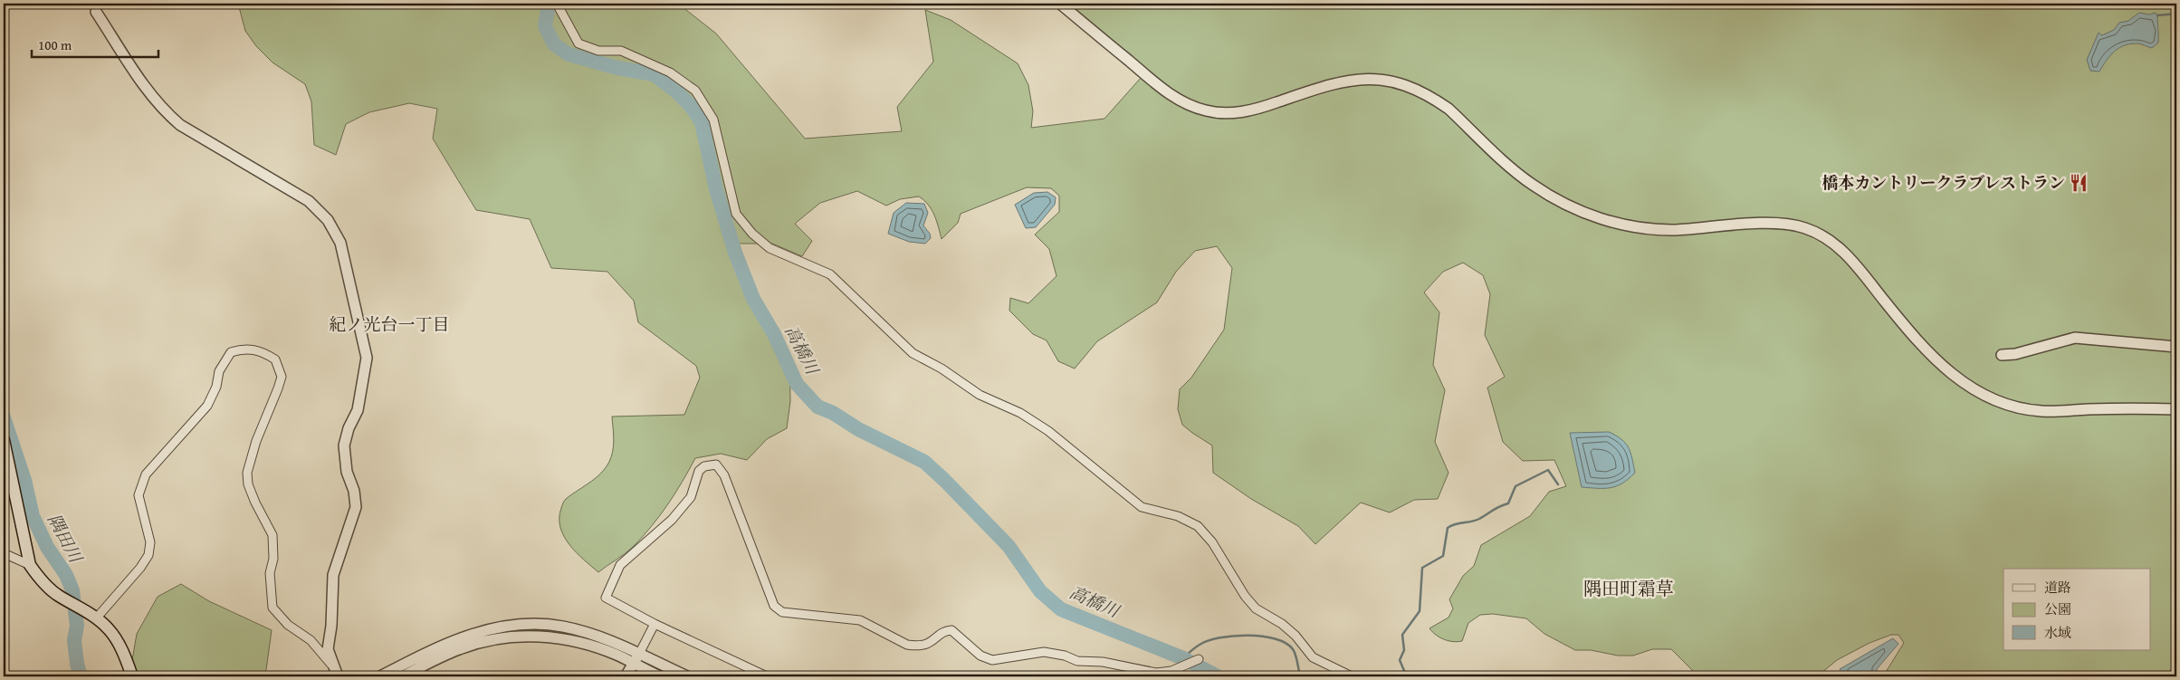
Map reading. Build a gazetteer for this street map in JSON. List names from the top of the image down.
{
  "districts": ["紀ノ光台一丁目", "隅田町霜草"],
  "water": ["高橋川", "隅田川"],
  "places": {
    "restaurant": ["橋本カントリークラブレストラン"]
  },
  "legend": ["道路", "公園", "水域"],
  "scale_bar": "100 m"
}
